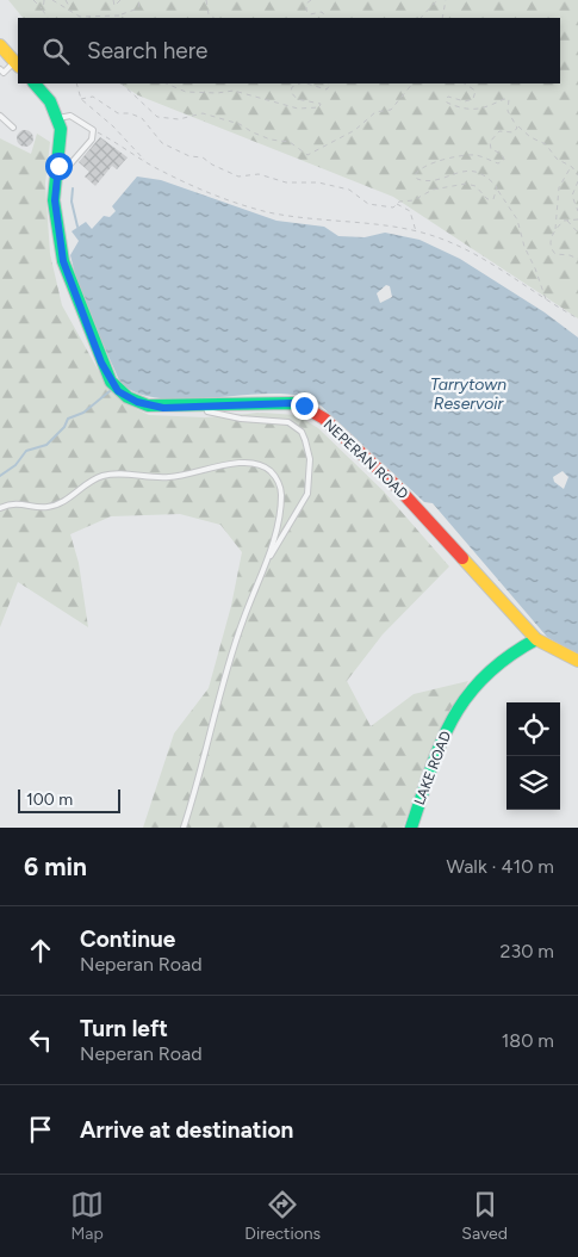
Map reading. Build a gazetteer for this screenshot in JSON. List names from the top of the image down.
{
  "streets": {
    "street": ["NEPERAN ROAD", "LAKE ROAD"]
  },
  "crossings": [
    ["NEPERAN ROAD", "LAKE ROAD"]
  ],
  "water": ["Tarrytown Reservoir"],
  "scale_bar": "100 m",
  "page": {
    "search": "Search here",
    "scale": "100 m",
    "heading": ["6 min", "Walk · 410 m"],
    "list": [
      ["Continue", "Neperan Road", "230 m"],
      ["Turn left", "Neperan Road", "180 m"],
      "Arrive at destination"
    ],
    "nav": ["Map", "Directions", "Saved"]
  }
}
